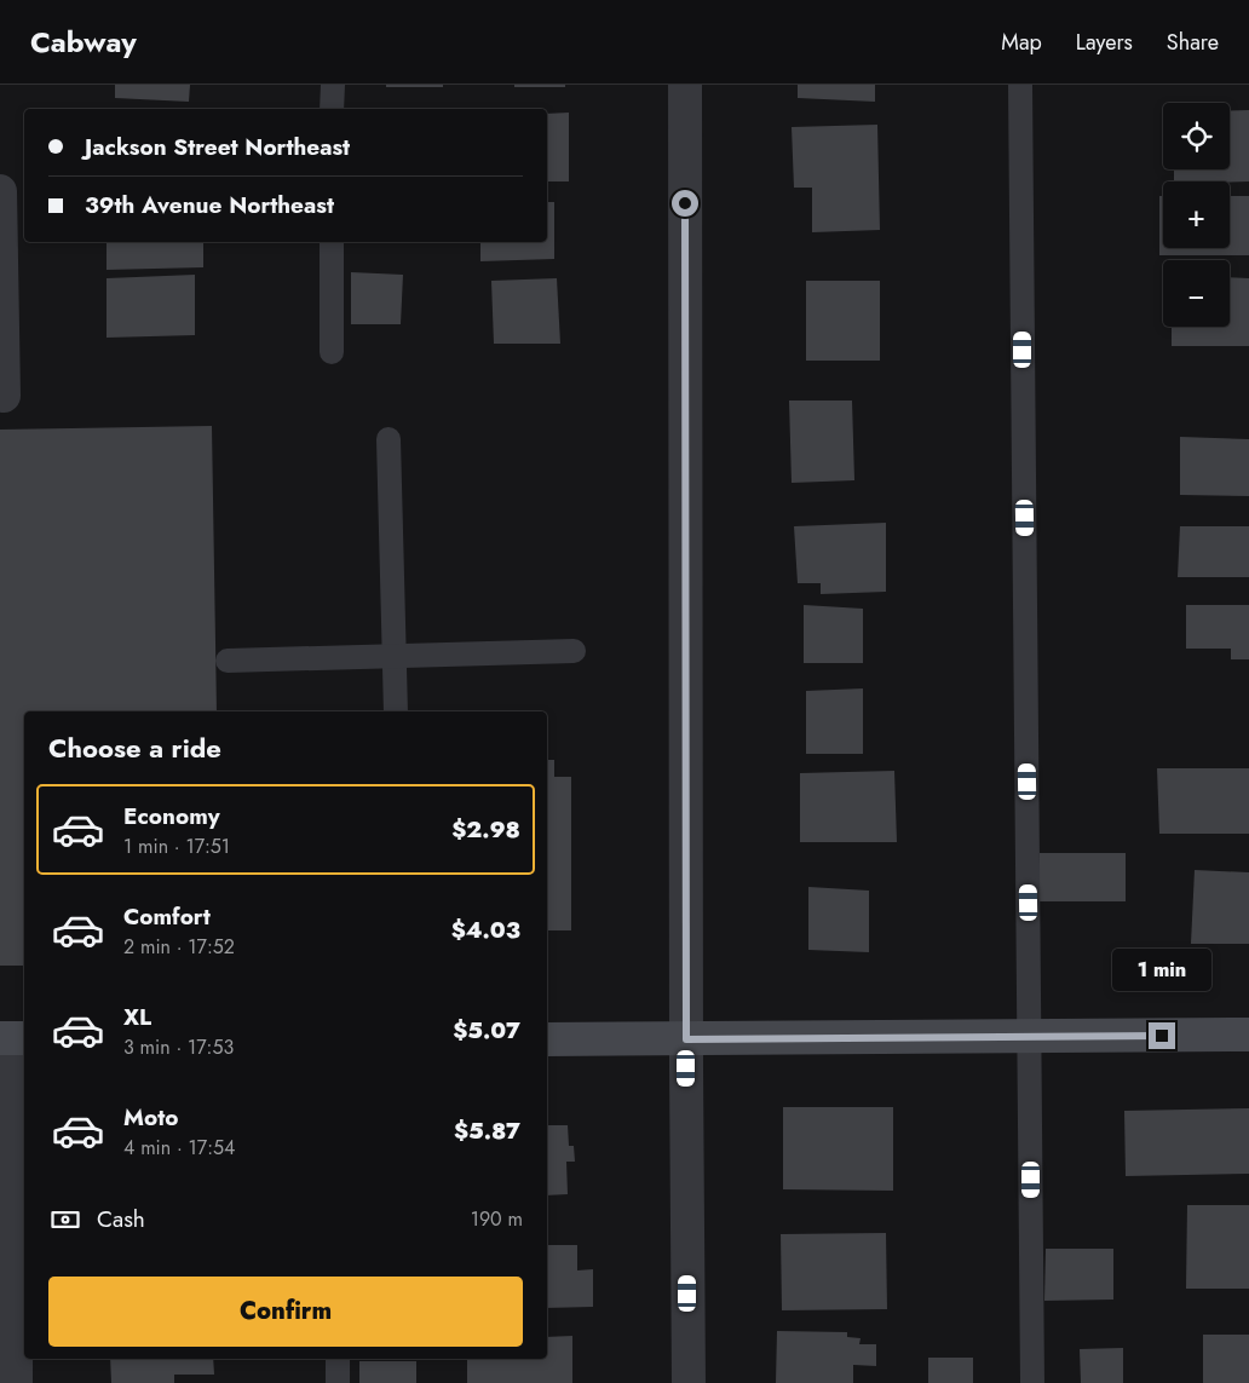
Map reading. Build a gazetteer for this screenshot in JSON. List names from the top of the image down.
{
  "page": {
    "header": "Cabway",
    "nav": ["Map", "Layers", "Share"],
    "map_buttons": ["+", "−"],
    "banner": ["Jackson Street Northeast", "39th Avenue Northeast"],
    "heading": "Choose a ride",
    "list": [
      {
        "name": "Economy",
        "note": "1 min · 17:51",
        "value": "$2.98"
      },
      {
        "name": "Comfort",
        "note": "2 min · 17:52",
        "value": "$4.03"
      },
      {
        "name": "XL",
        "note": "3 min · 17:53",
        "value": "$5.07"
      },
      {
        "name": "Moto",
        "note": "4 min · 17:54",
        "value": "$5.87"
      }
    ],
    "bubble": "1 min",
    "pay": ["Cash", "190 m"],
    "buttons": "Confirm"
  }
}
